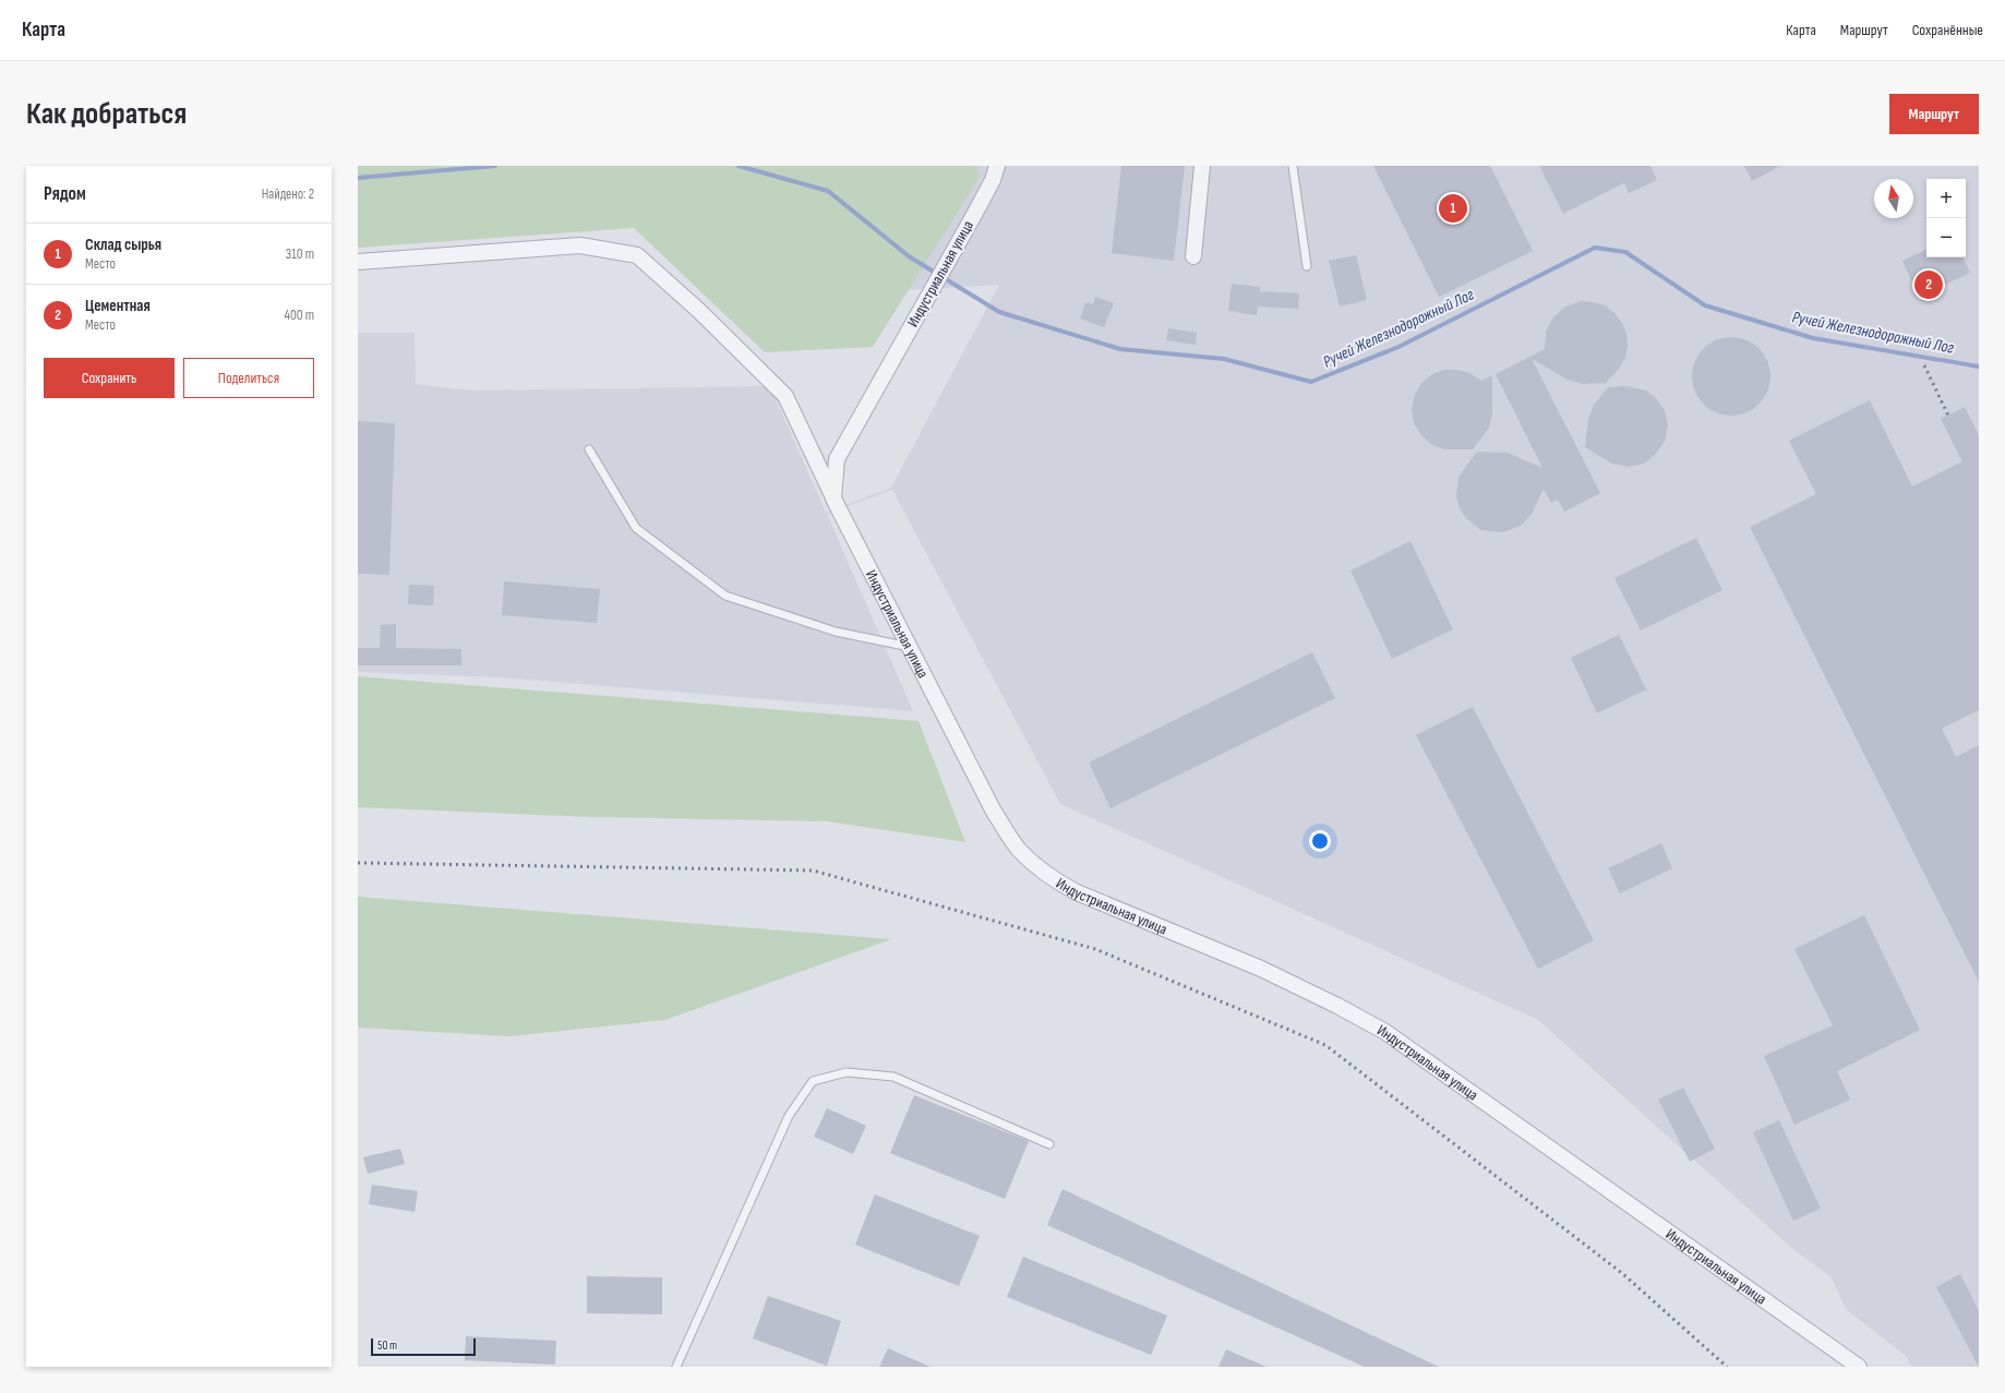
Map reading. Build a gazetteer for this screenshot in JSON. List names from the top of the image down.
{
  "streets": {
    "street": ["Индустриальная улица"]
  },
  "water": ["Ручей Железнодорожный Лог"],
  "scale_bar": "50 m",
  "north": "top",
  "page": {
    "header": "Карта",
    "nav": ["Карта", "Маршрут", "Сохранённые"],
    "buttons": [
      "Маршрут",
      ["Сохранить", "Поделиться"]
    ],
    "title": "Как добраться",
    "heading": ["Рядом", "Найдено: 2"],
    "map_buttons": ["+", "−"],
    "pins": ["1", "2"],
    "list": [
      {
        "mark": "1",
        "name": "Склад сырья",
        "note": "Место",
        "value": "310 m"
      },
      {
        "mark": "2",
        "name": "Цементная",
        "note": "Место",
        "value": "400 m"
      }
    ],
    "scale": "50 m"
  }
}
